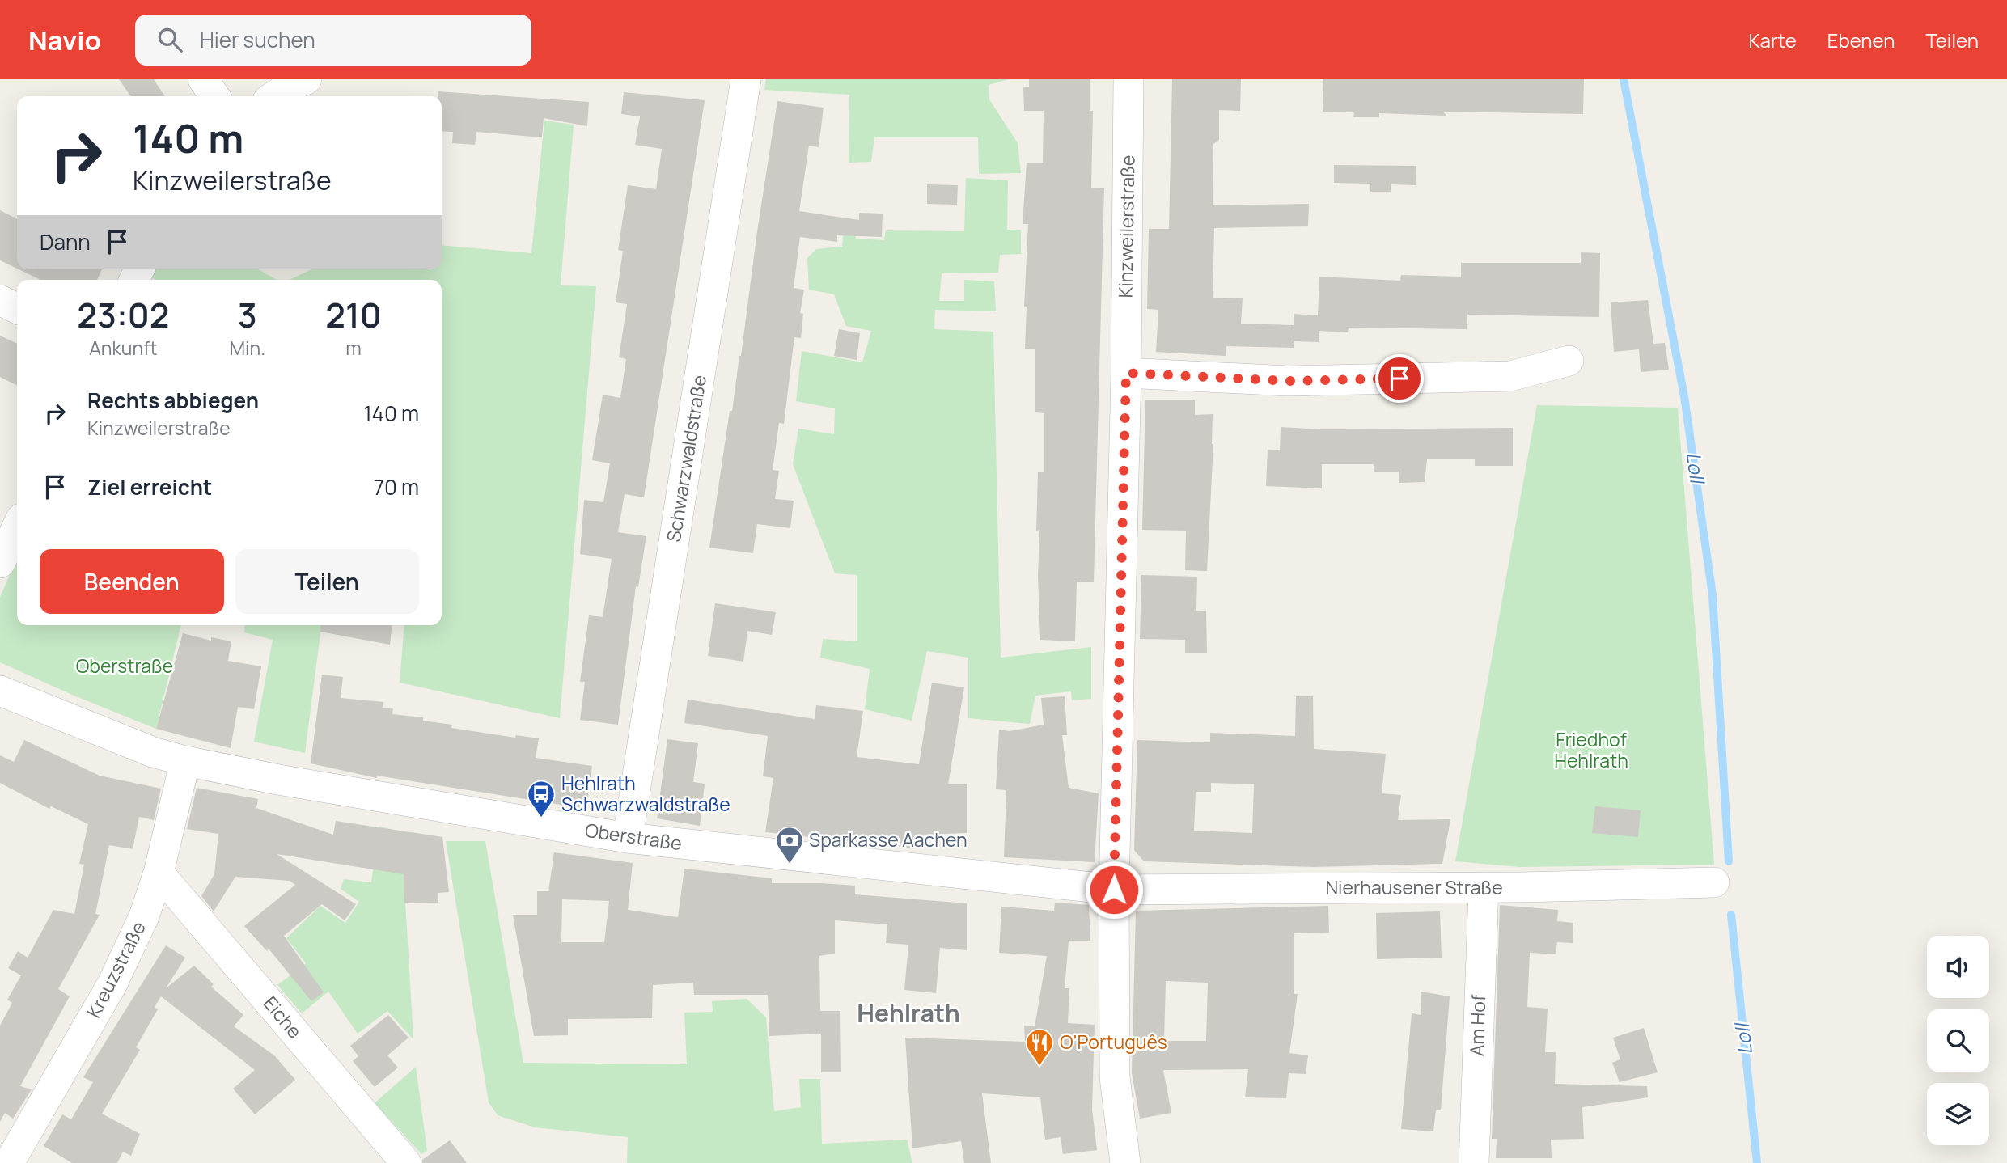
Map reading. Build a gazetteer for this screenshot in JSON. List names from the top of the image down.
{
  "streets": {
    "street": [
      "Kinzweilerstraße",
      "Schwarzwaldstraße",
      "Oberstraße",
      "Nierhausener Straße",
      "Kreuzstraße",
      "Eiche",
      "Am Hof"
    ]
  },
  "crossings": [
    ["Kinzweilerstraße", "Oberstraße"],
    ["Kinzweilerstraße", "Nierhausener Straße"],
    ["Schwarzwaldstraße", "Oberstraße"],
    ["Oberstraße", "Nierhausener Straße"],
    ["Oberstraße", "Kreuzstraße"],
    ["Nierhausener Straße", "Am Hof"],
    ["Kreuzstraße", "Eiche"]
  ],
  "districts": ["Hehlrath"],
  "water": ["Loll"],
  "parks": ["Oberstraße", "Friedhof Hehlrath"],
  "places": {
    "bus stop": ["Hehlrath Schwarzwaldstraße"],
    "bank": ["Sparkasse Aachen"],
    "restaurant": ["O'Português"]
  },
  "page": {
    "header": "Navio",
    "search": "Hier suchen",
    "nav": ["Karte", "Ebenen", "Teilen"],
    "turn": ["140 m", "Kinzweilerstraße"],
    "then": "Dann",
    "eta": [
      "23:02",
      "Ankunft",
      "3",
      "Min.",
      "210",
      "m"
    ],
    "list": [
      {
        "name": "Rechts abbiegen",
        "note": "Kinzweilerstraße",
        "value": "140 m"
      },
      {
        "name": "Ziel erreicht",
        "value": "70 m"
      }
    ],
    "buttons": ["Beenden", "Teilen"]
  }
}
